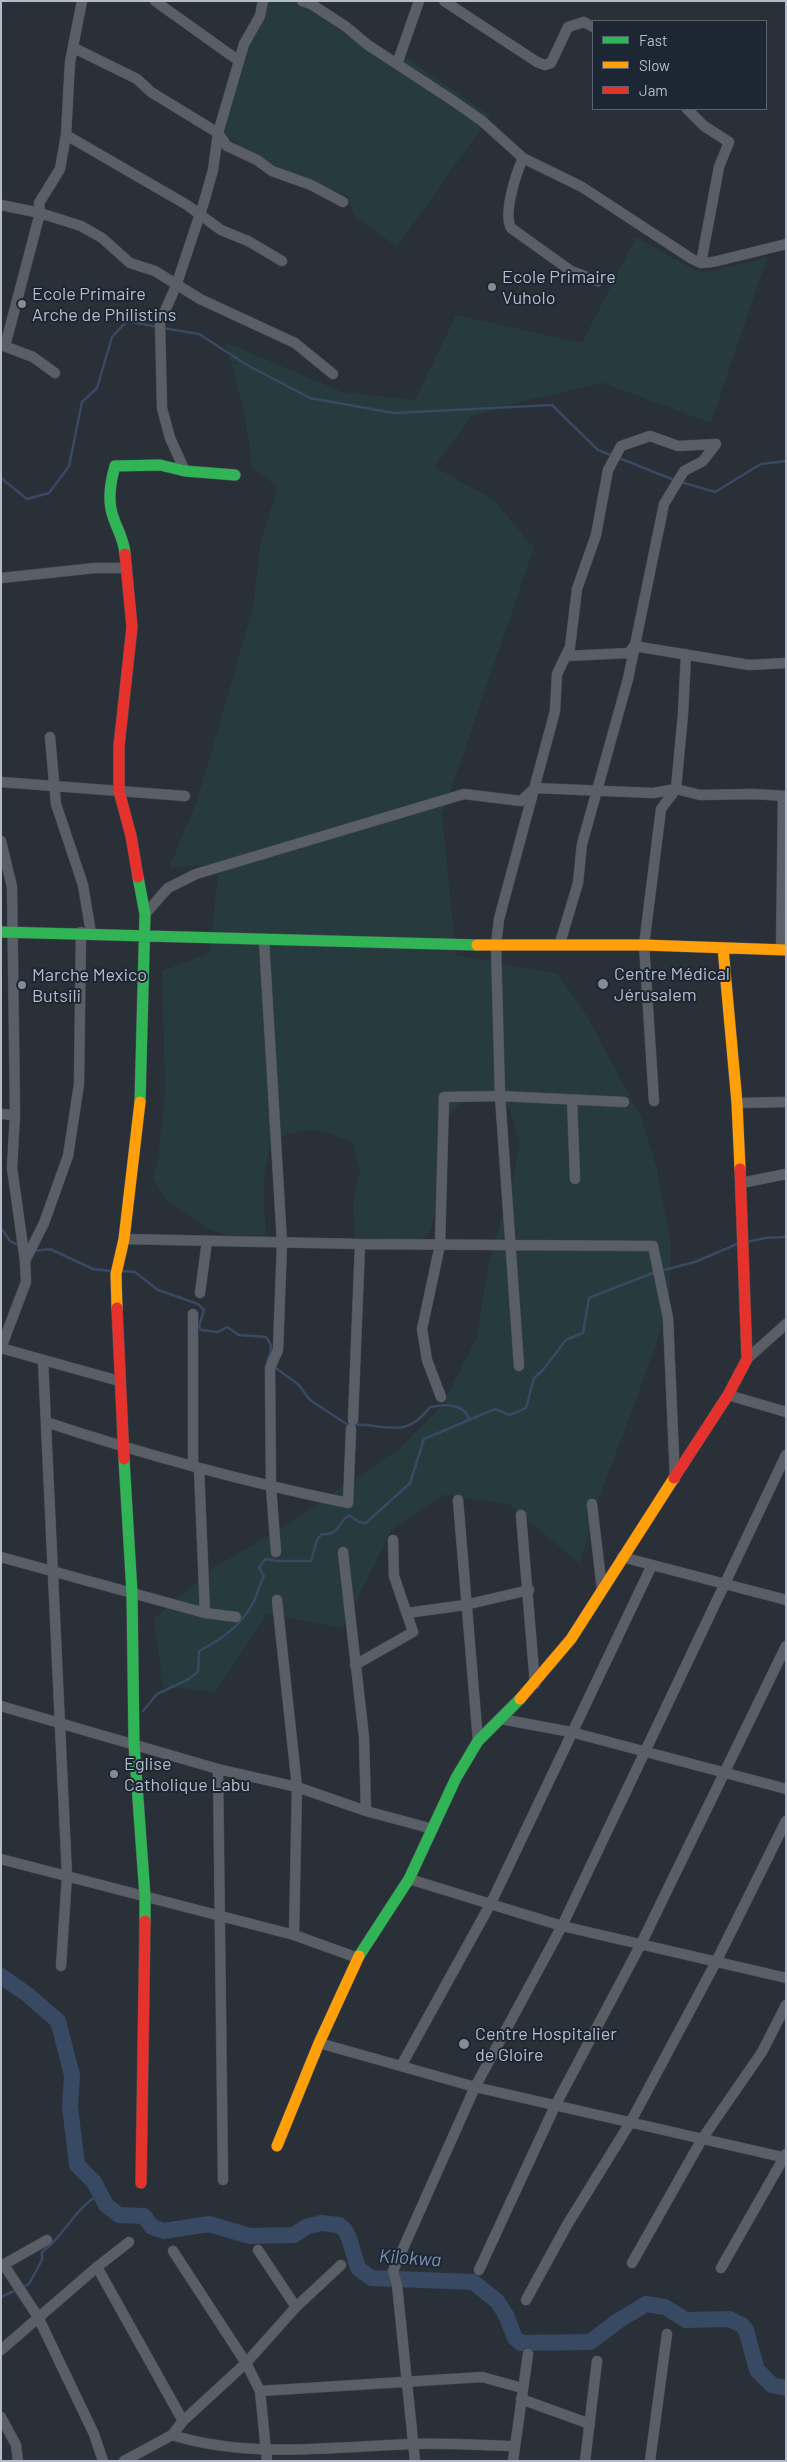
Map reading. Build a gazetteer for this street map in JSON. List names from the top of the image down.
{
  "water": ["Kilokwa"],
  "places": [
    "Ecole Primaire Vuholo",
    "Ecole Primaire Arche de Philistins",
    "Centre Médical Jérusalem",
    "Marche Mexico Butsili",
    "Eglise Catholique Labu",
    "Centre Hospitalier de Gloire"
  ],
  "legend": ["Fast", "Slow", "Jam"]
}
